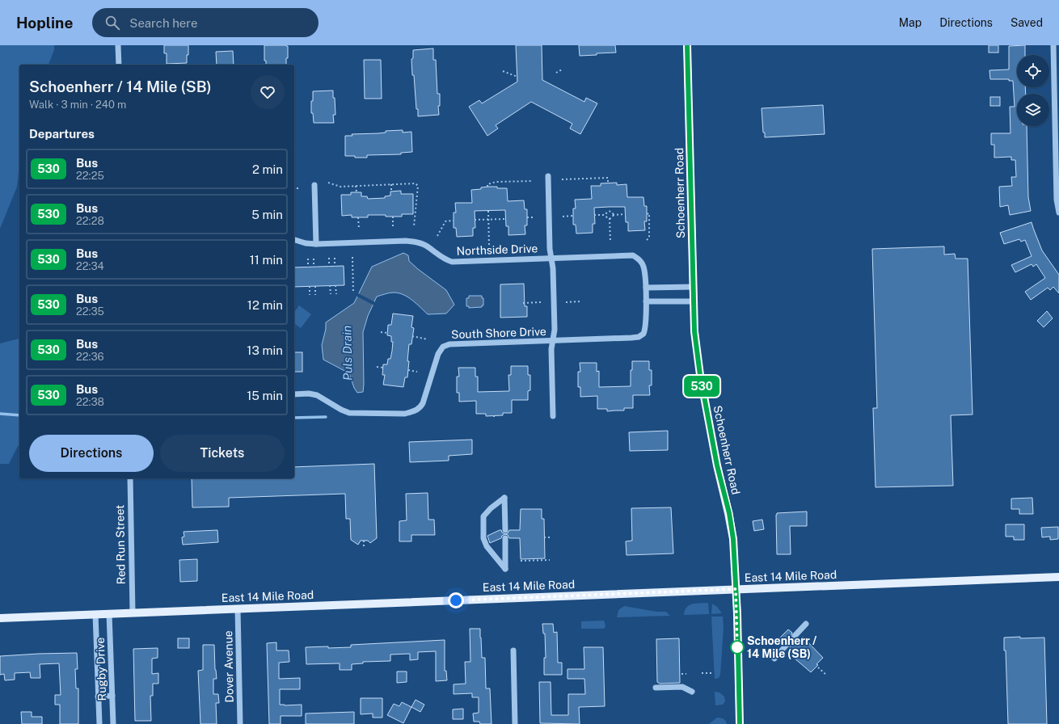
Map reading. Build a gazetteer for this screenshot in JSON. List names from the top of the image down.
{
  "streets": {
    "main road": ["Schoenherr Road", "East 14 Mile Road"],
    "street": [
      "Northside Drive",
      "South Shore Drive",
      "Red Run Street",
      "Dover Avenue",
      "Rugby Drive"
    ]
  },
  "crossings": [
    ["Schoenherr Road", "East 14 Mile Road"],
    ["Northside Drive", "South Shore Drive"],
    ["Red Run Street", "East 14 Mile Road"],
    ["East 14 Mile Road", "Dover Avenue"],
    ["East 14 Mile Road", "Rugby Drive"]
  ],
  "water": ["Puls Drain"],
  "places": ["Schoenherr / 14 Mile (SB)"],
  "lines": ["bus line 530"],
  "page": {
    "header": "Hopline",
    "search": "Search here",
    "nav": ["Map", "Directions", "Saved"],
    "on_map": "530",
    "heading": [
      ["Schoenherr / 14 Mile (SB)", "Walk · 3 min · 240 m"],
      "Departures"
    ],
    "list": [
      {
        "mark": "530",
        "name": "Bus",
        "note": "22:25",
        "value": "2 min"
      },
      {
        "mark": "530",
        "name": "Bus",
        "note": "22:28",
        "value": "5 min"
      },
      {
        "mark": "530",
        "name": "Bus",
        "note": "22:34",
        "value": "11 min"
      },
      {
        "mark": "530",
        "name": "Bus",
        "note": "22:35",
        "value": "12 min"
      },
      {
        "mark": "530",
        "name": "Bus",
        "note": "22:36",
        "value": "13 min"
      },
      {
        "mark": "530",
        "name": "Bus",
        "note": "22:38",
        "value": "15 min"
      }
    ],
    "buttons": ["Directions", "Tickets"]
  }
}
